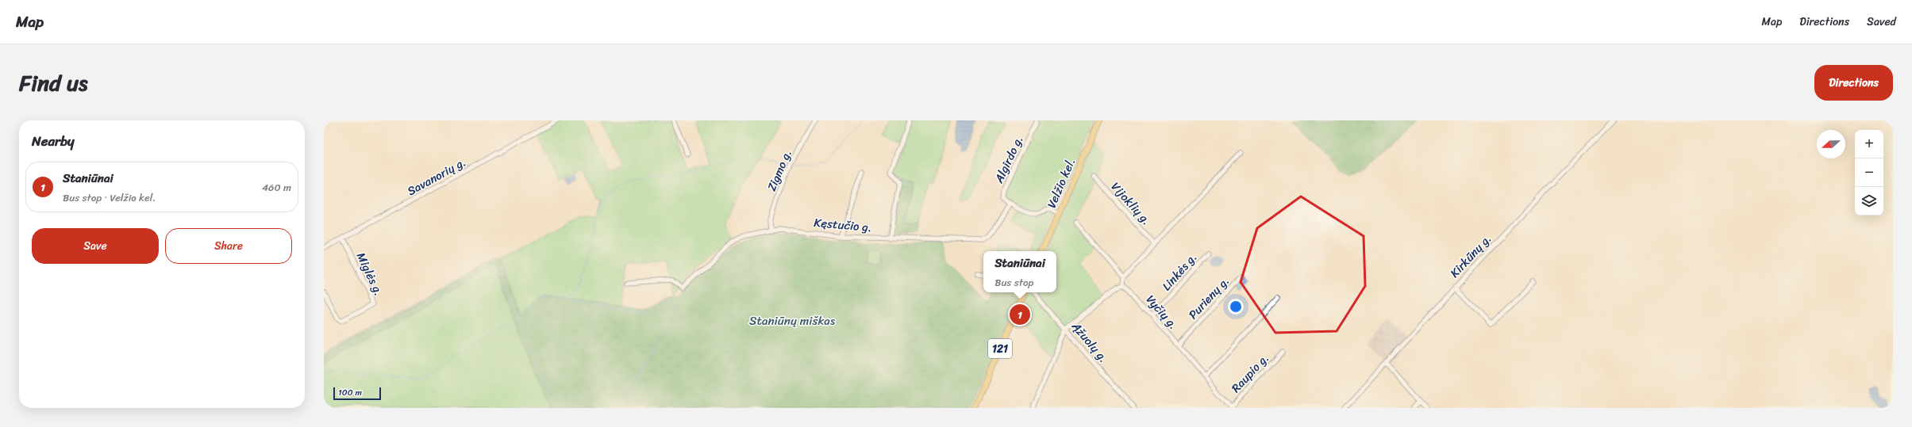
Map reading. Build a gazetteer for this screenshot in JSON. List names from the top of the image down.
{
  "streets": {
    "main road": ["Velžio kel.", "121"],
    "street": [
      "Algirdo g.",
      "Zigmo g.",
      "Savanorių g.",
      "Vijoklių g.",
      "Kęstučio g.",
      "Kirkūnų g.",
      "Linkės g.",
      "Miglės g.",
      "Purienų g.",
      "Vyčių g.",
      "Ąžuolų g.",
      "Raupio g."
    ]
  },
  "crossings": [
    ["Algirdo g.", "Kęstučio g."],
    ["Zigmo g.", "Kęstučio g."],
    ["Savanorių g.", "Miglės g."],
    ["Linkės g.", "Vyčių g."],
    ["Purienų g.", "Vyčių g."],
    ["Vyčių g.", "Raupio g."]
  ],
  "parks": ["Staniūnų miškas"],
  "scale_bar": "100 m",
  "north": "left",
  "page": {
    "header": "Map",
    "nav": ["Map", "Directions", "Saved"],
    "title": "Find us",
    "buttons": [
      "Directions",
      ["Save", "Share"]
    ],
    "heading": "Nearby",
    "map_buttons": ["+", "−"],
    "list": [
      {
        "mark": "1",
        "name": "Staniūnai",
        "note": "Bus stop · Velžio kel.",
        "value": "460 m"
      }
    ],
    "popup": ["Staniūnai", "Bus stop"],
    "pins": "1",
    "scale": "100 m"
  }
}
